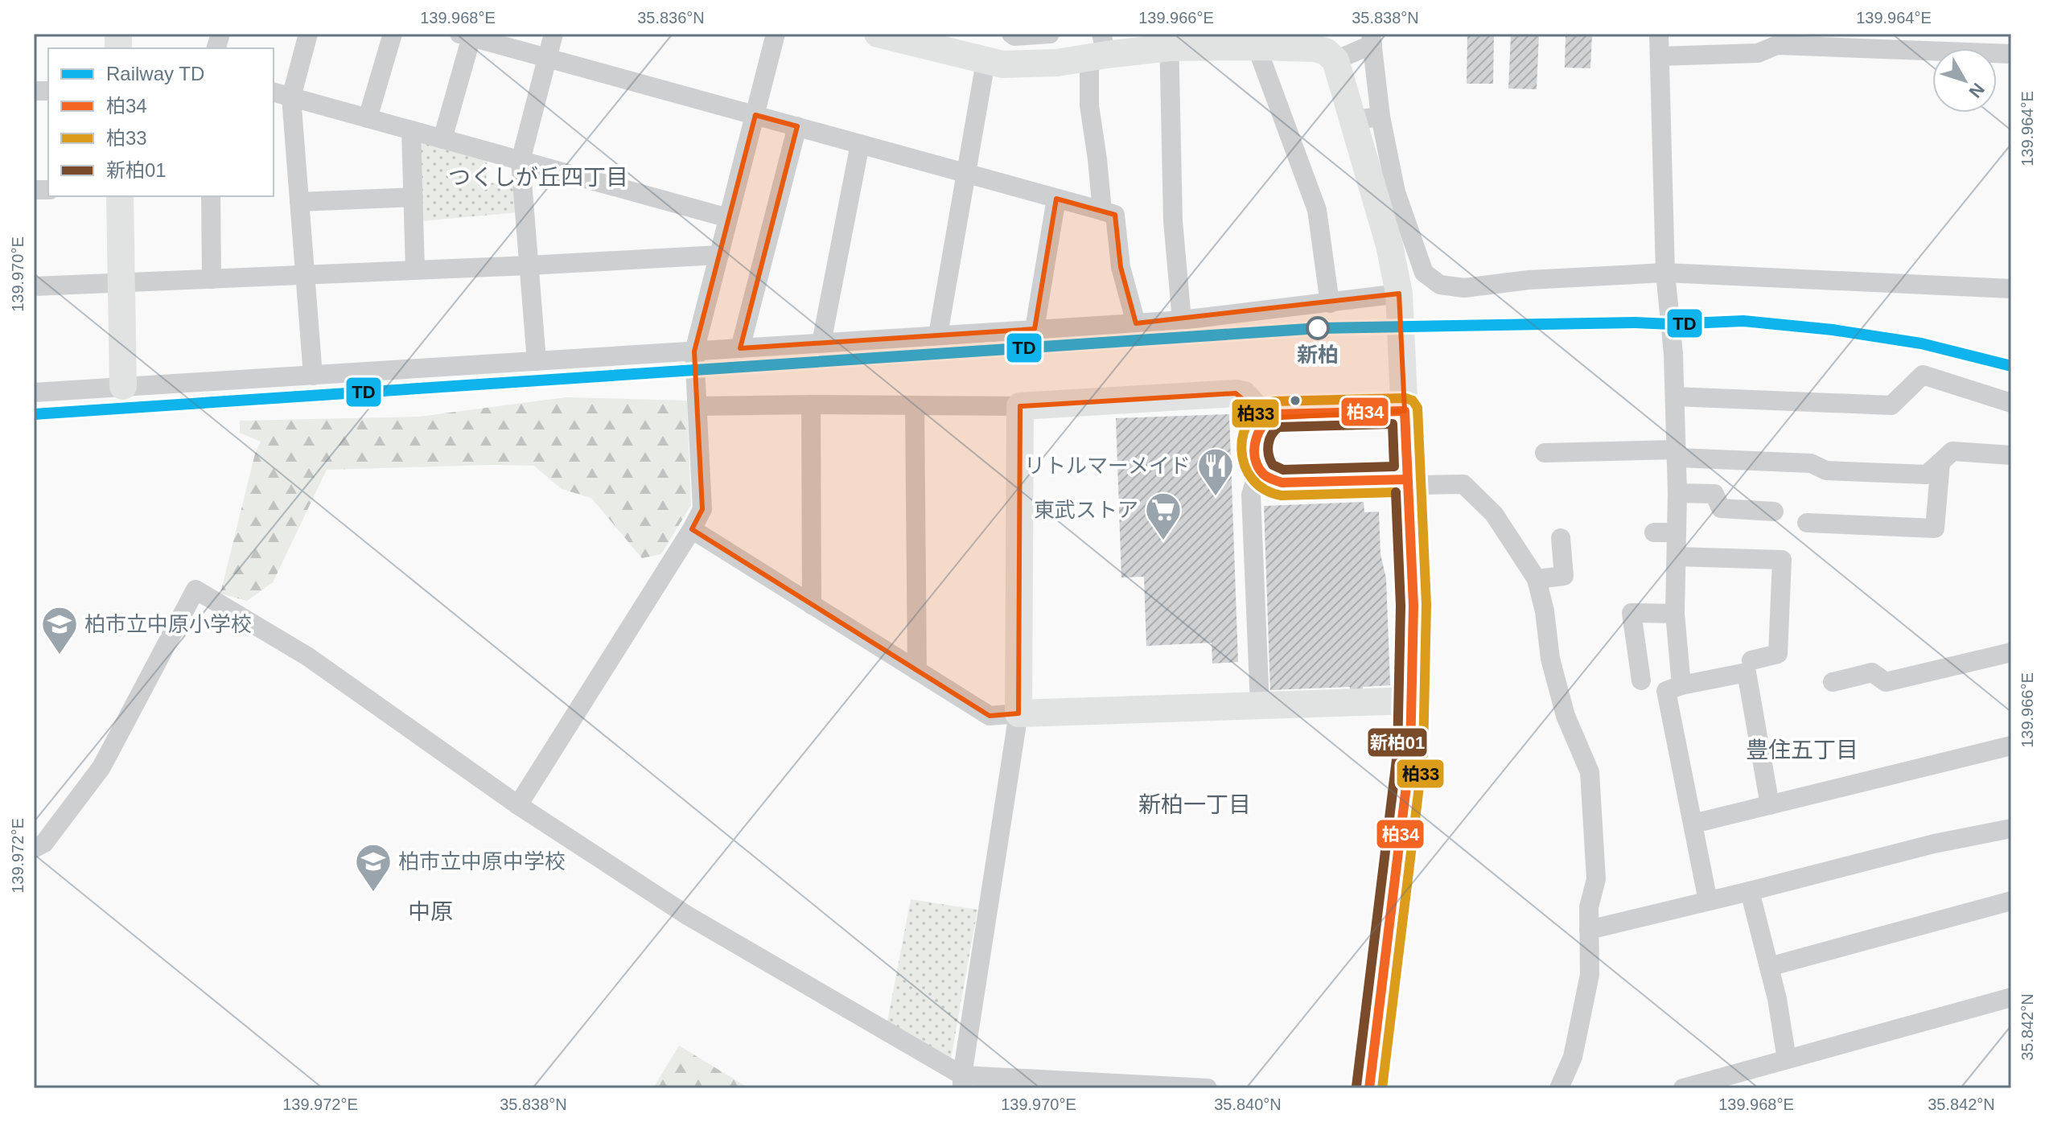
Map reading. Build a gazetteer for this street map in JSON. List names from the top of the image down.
{
  "districts": [
    "つくしが丘四丁目",
    "豊住五丁目",
    "新柏一丁目",
    "中原"
  ],
  "places": {
    "other": ["新柏"],
    "restaurant": ["リトルマーメイド"],
    "supermarket": ["東武ストア"],
    "school or university": ["柏市立中原小学校", "柏市立中原中学校"]
  },
  "lines": [
    "rail line TD",
    "transit line 柏33",
    "transit line 柏34",
    "transit line 新柏01"
  ],
  "legend": [
    "Railway TD",
    "柏34",
    "柏33",
    "新柏01"
  ],
  "north": "bottom right",
  "coordinates": [
    "139.968°E",
    "35.836°N",
    "139.966°E",
    "35.838°N",
    "139.964°E",
    "139.970°E",
    "139.972°E",
    "35.842°N",
    "35.840°N"
  ]
}
